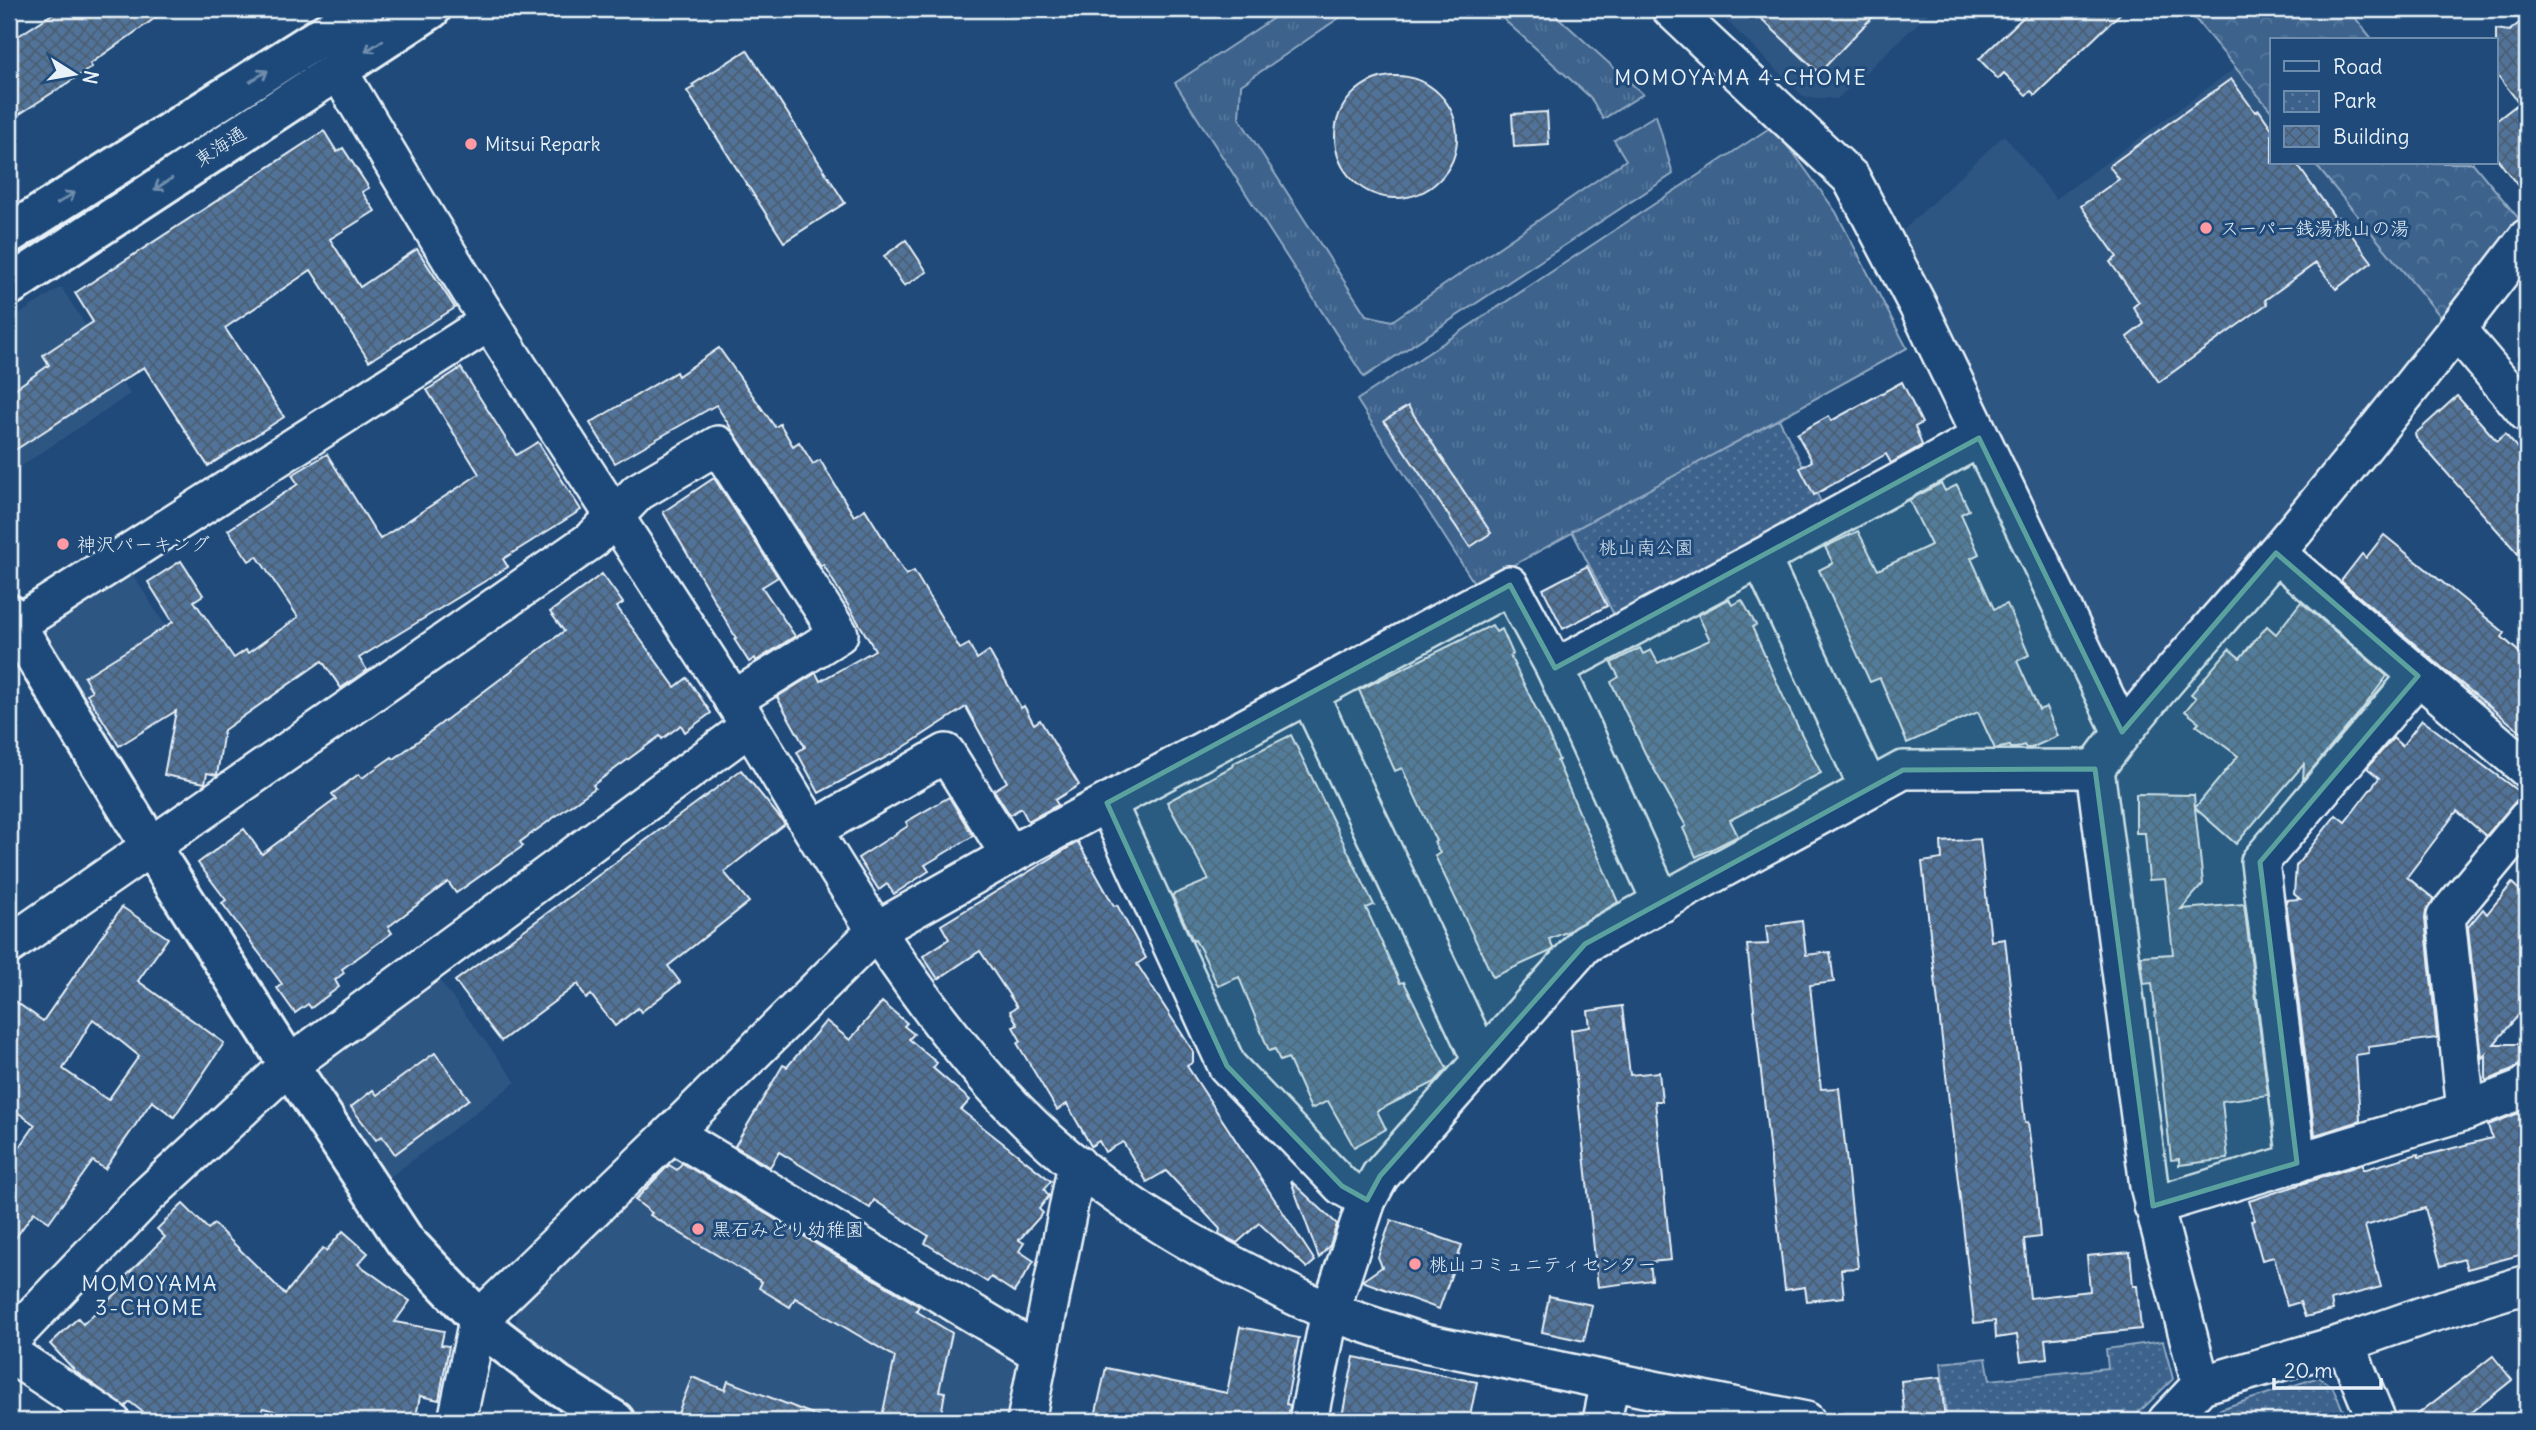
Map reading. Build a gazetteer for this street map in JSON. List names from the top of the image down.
{
  "streets": {
    "street": ["東海通"]
  },
  "districts": ["MOMOYAMA 4-CHOME", "MOMOYAMA 3-CHOME"],
  "parks": ["桃山南公園"],
  "places": [
    "Mitsui Repark",
    "スーパー銭湯桃山の湯",
    "神沢パーキング",
    "黒石みどり幼稚園",
    "桃山コミュニティセンター"
  ],
  "legend": ["Road", "Park", "Building"],
  "scale_bar": "20 m",
  "north": "right"
}
